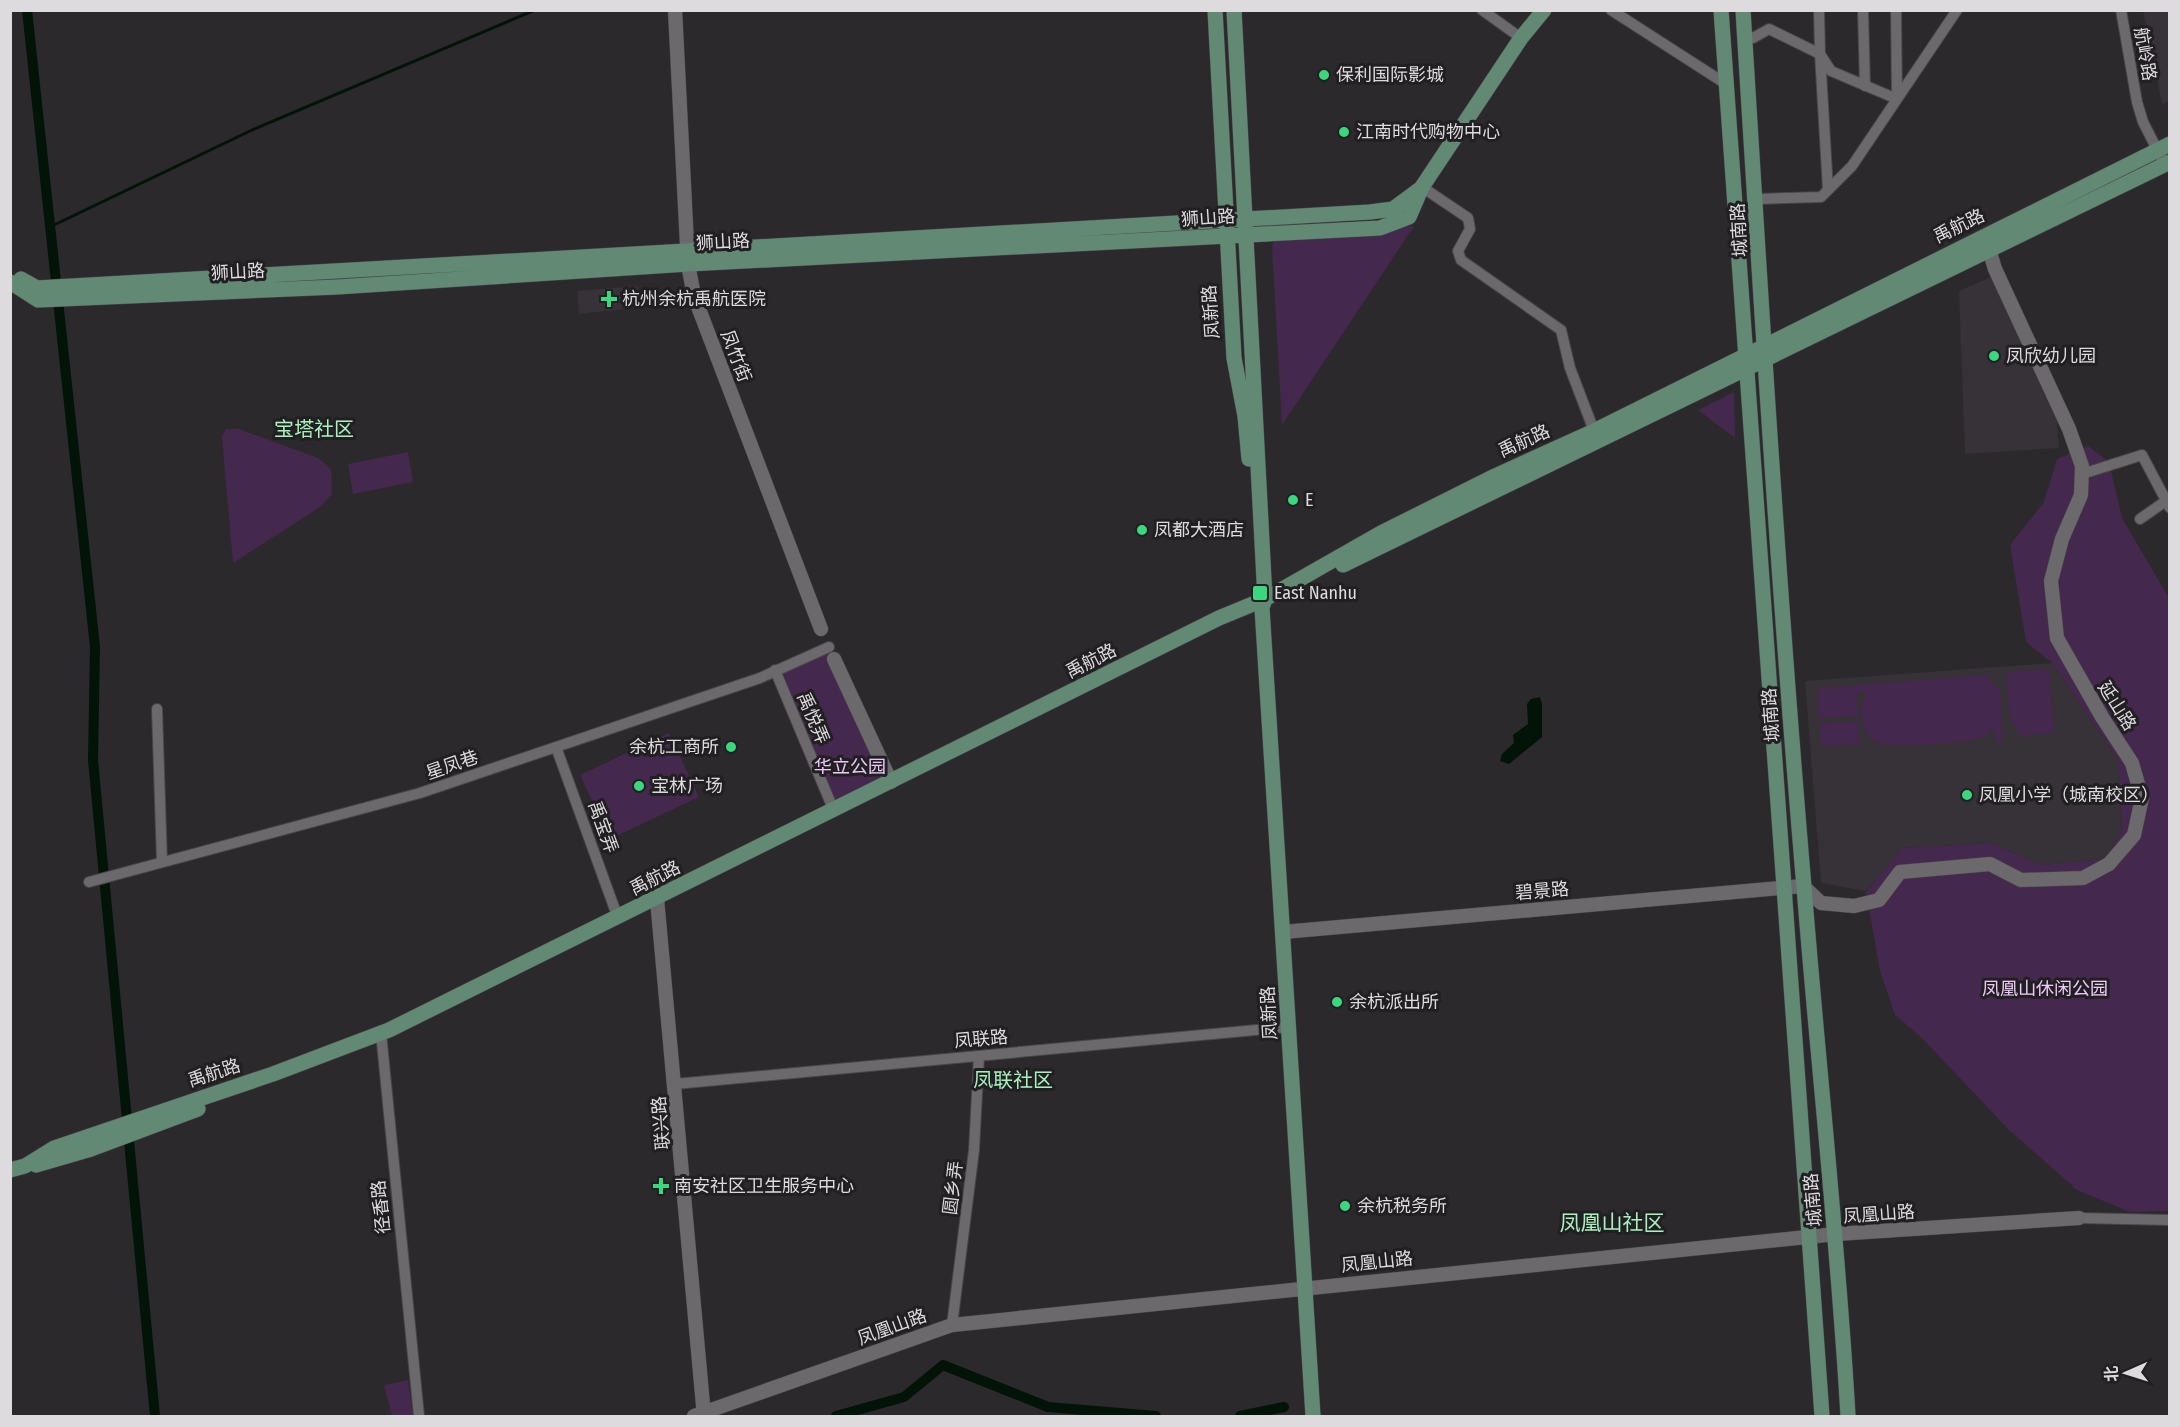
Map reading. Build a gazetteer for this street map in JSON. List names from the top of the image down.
{
  "streets": {
    "main road": [
      "狮山路",
      "禹航路",
      "城南路",
      "凤新路"
    ],
    "street": [
      "航岭路",
      "凤竹街",
      "延山路",
      "禹悦弄",
      "星凤巷",
      "禹宝弄",
      "碧景路",
      "凤联路",
      "联兴路",
      "圆乡弄",
      "径香路",
      "凤凰山路"
    ]
  },
  "crossings": [
    ["航岭路", "禹航路"],
    ["狮山路", "凤新路"],
    ["狮山路", "凤竹街"],
    ["禹航路", "城南路"],
    ["禹航路", "凤新路"],
    ["禹航路", "延山路"],
    ["禹航路", "禹悦弄"],
    ["禹航路", "禹宝弄"],
    ["禹航路", "联兴路"],
    ["禹航路", "径香路"],
    ["城南路", "延山路"],
    ["城南路", "碧景路"],
    ["城南路", "凤凰山路"],
    ["凤新路", "碧景路"],
    ["凤新路", "凤联路"],
    ["凤新路", "凤凰山路"],
    ["延山路", "碧景路"],
    ["禹悦弄", "星凤巷"],
    ["星凤巷", "禹宝弄"],
    ["凤联路", "联兴路"],
    ["凤联路", "圆乡弄"],
    ["联兴路", "凤凰山路"],
    ["圆乡弄", "凤凰山路"]
  ],
  "districts": ["宝塔社区", "凤联社区", "凤凰山社区"],
  "parks": ["华立公园", "凤凰山休闲公园"],
  "places": {
    "other": [
      "保利国际影城",
      "江南时代购物中心",
      "凤欣幼儿园",
      "E",
      "凤都大酒店",
      "余杭工商所",
      "宝林广场",
      "凤凰小学（城南校区）",
      "余杭派出所",
      "余杭税务所"
    ],
    "health": ["杭州余杭禹航医院", "南安社区卫生服务中心"],
    "transit": ["East Nanhu"]
  },
  "north": "left"
}
